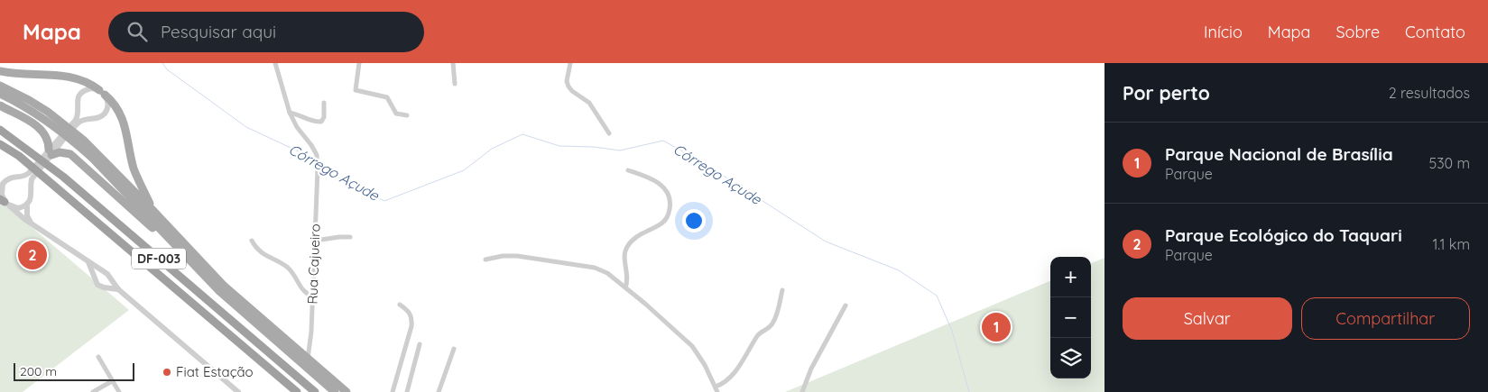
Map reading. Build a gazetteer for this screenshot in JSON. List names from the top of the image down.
{
  "streets": {
    "highway": ["DF-003"],
    "street": ["Rua Cajueiro"]
  },
  "water": ["Córrego Açude"],
  "places": ["Fiat Estação"],
  "scale_bar": "200 m",
  "page": {
    "header": "Mapa",
    "search": "Pesquisar aqui",
    "nav": [
      "Início",
      "Mapa",
      "Sobre",
      "Contato"
    ],
    "heading": ["Por perto", "2 resultados"],
    "list": [
      {
        "mark": "1",
        "name": "Parque Nacional de Brasília",
        "note": "Parque",
        "value": "530 m"
      },
      {
        "mark": "2",
        "name": "Parque Ecológico do Taquari",
        "note": "Parque",
        "value": "1.1 km"
      }
    ],
    "pins": ["2", "1"],
    "map_buttons": ["+", "−"],
    "buttons": ["Salvar", "Compartilhar"],
    "scale": "200 m"
  }
}
